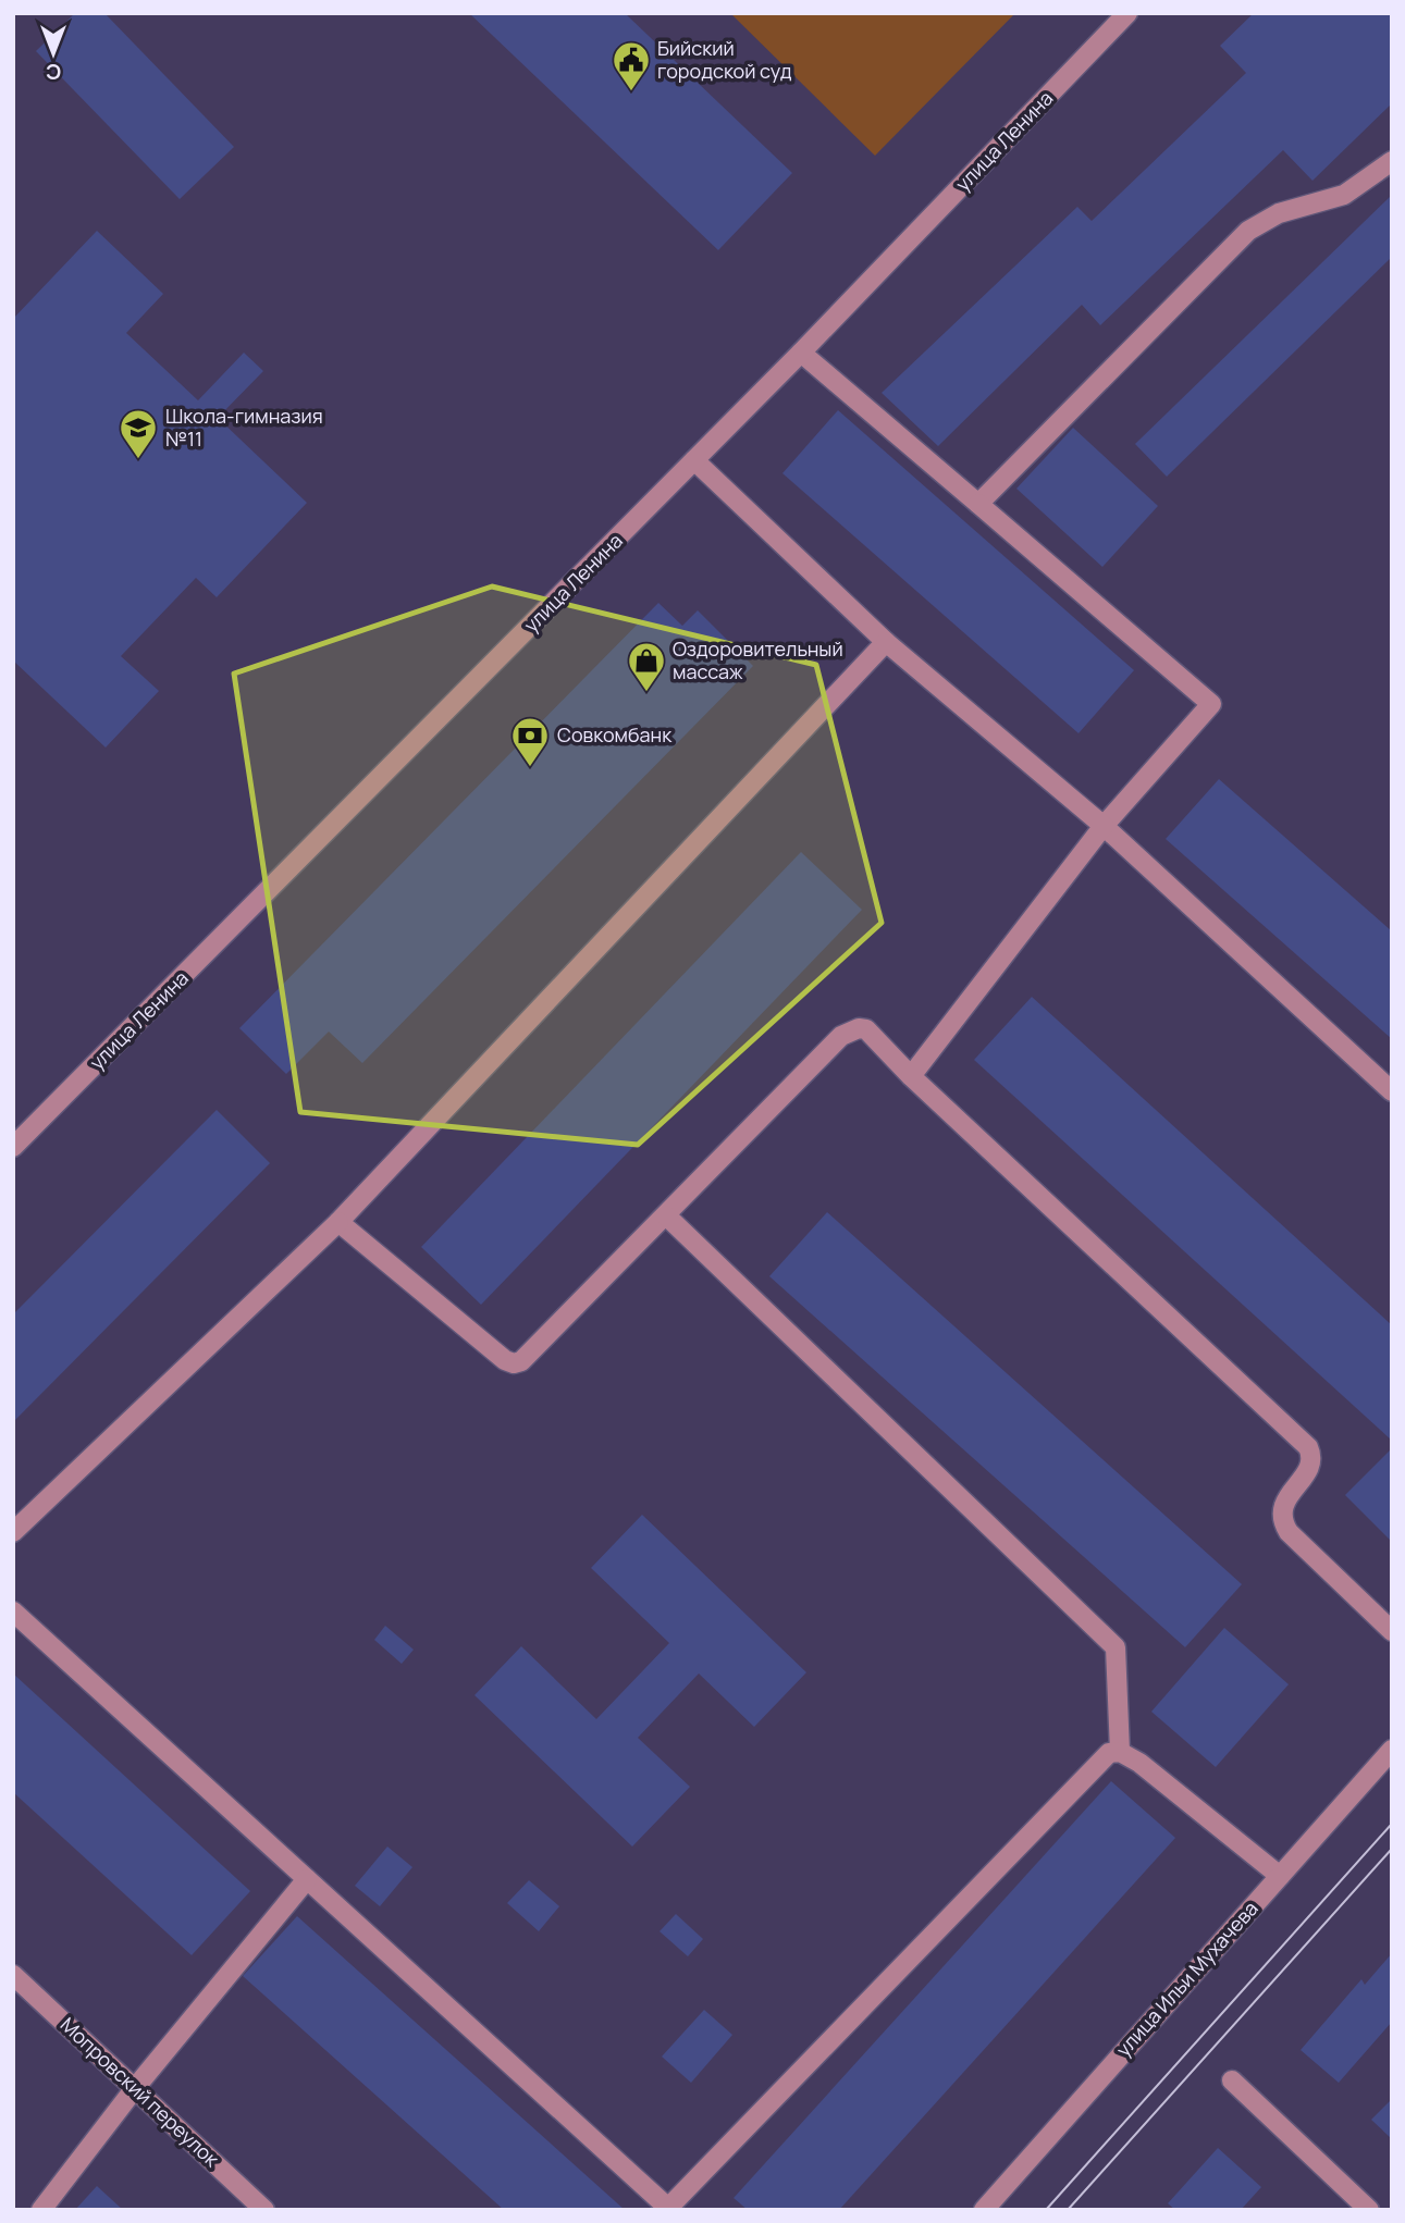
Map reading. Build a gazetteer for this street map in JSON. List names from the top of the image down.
{
  "streets": {
    "street": ["улица Ленина", "улица Ильи Мухачева", "Мопровский переулок"]
  },
  "places": {
    "public building": ["Бийский городской суд"],
    "school or university": ["Школа-гимназия №11"],
    "shop": ["Оздоровительный массаж"],
    "bank": ["Совкомбанк"]
  },
  "north": "bottom"
}
